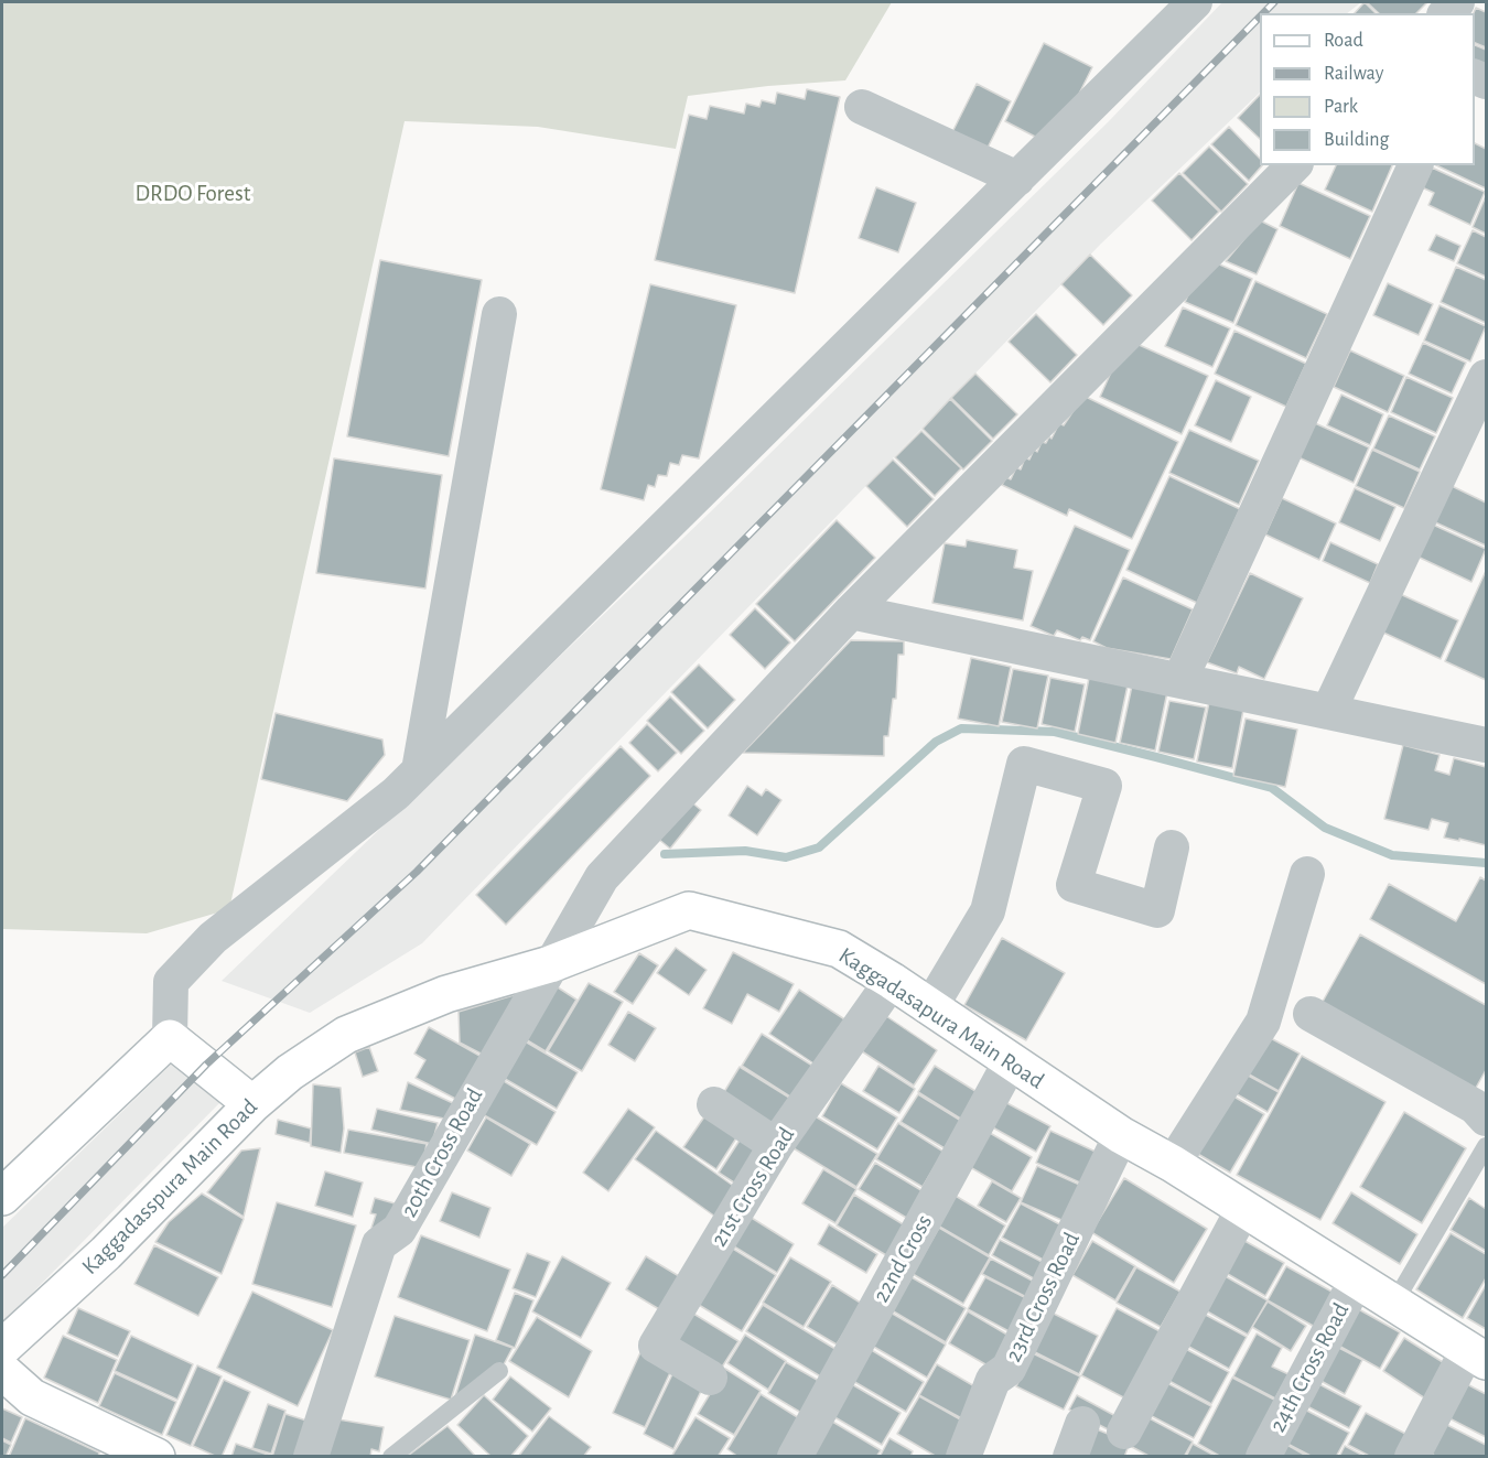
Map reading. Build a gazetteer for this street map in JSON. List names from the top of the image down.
{
  "streets": {
    "main road": ["Kaggadasapura Main Road", "Kaggadasspura Main Road"],
    "street": [
      "20th Cross Road",
      "21st Cross Road",
      "22nd Cross",
      "23rd Cross Road",
      "24th Cross Road"
    ]
  },
  "crossings": [
    ["Kaggadasapura Main Road", "20th Cross Road"],
    ["Kaggadasapura Main Road", "Kaggadasspura Main Road"],
    ["Kaggadasapura Main Road", "21st Cross Road"],
    ["Kaggadasapura Main Road", "22nd Cross"],
    ["Kaggadasapura Main Road", "23rd Cross Road"],
    ["Kaggadasapura Main Road", "24th Cross Road"]
  ],
  "parks": ["DRDO Forest"],
  "legend": [
    "Road",
    "Railway",
    "Park",
    "Building"
  ]
}
